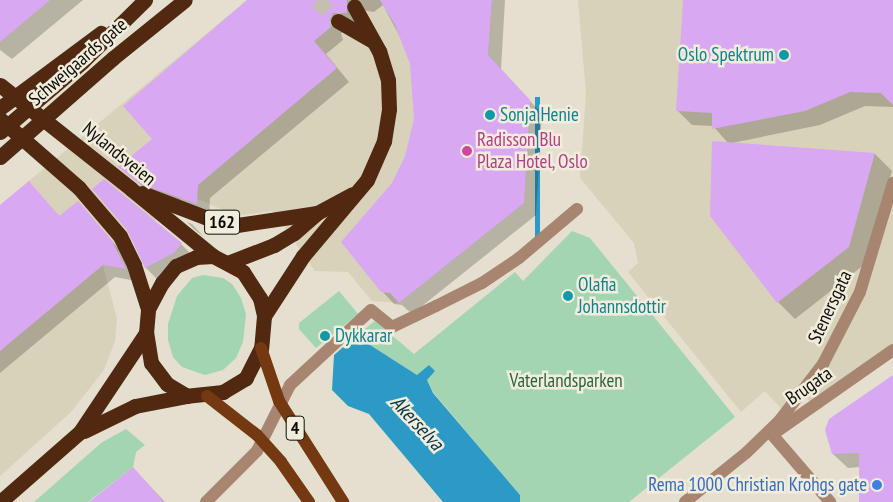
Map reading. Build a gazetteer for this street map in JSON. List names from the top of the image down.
{
  "streets": {
    "highway": ["Schweigaards gate", "Nylandsveien", "162"],
    "main road": ["4"],
    "street": ["Stenersgata", "Brugata"]
  },
  "crossings": [
    ["Nylandsveien", "162"],
    ["Nylandsveien", "4"],
    ["162", "4"],
    ["Stenersgata", "Brugata"]
  ],
  "water": ["Akerselva"],
  "parks": ["Vaterlandsparken"],
  "places": [
    "Oslo Spektrum",
    "Sonja Henie",
    "Radisson Blu Plaza Hotel, Oslo",
    "Olafia Johannsdottir",
    "Dykkarar",
    "Rema 1000 Christian Krohgs gate"
  ]
}
